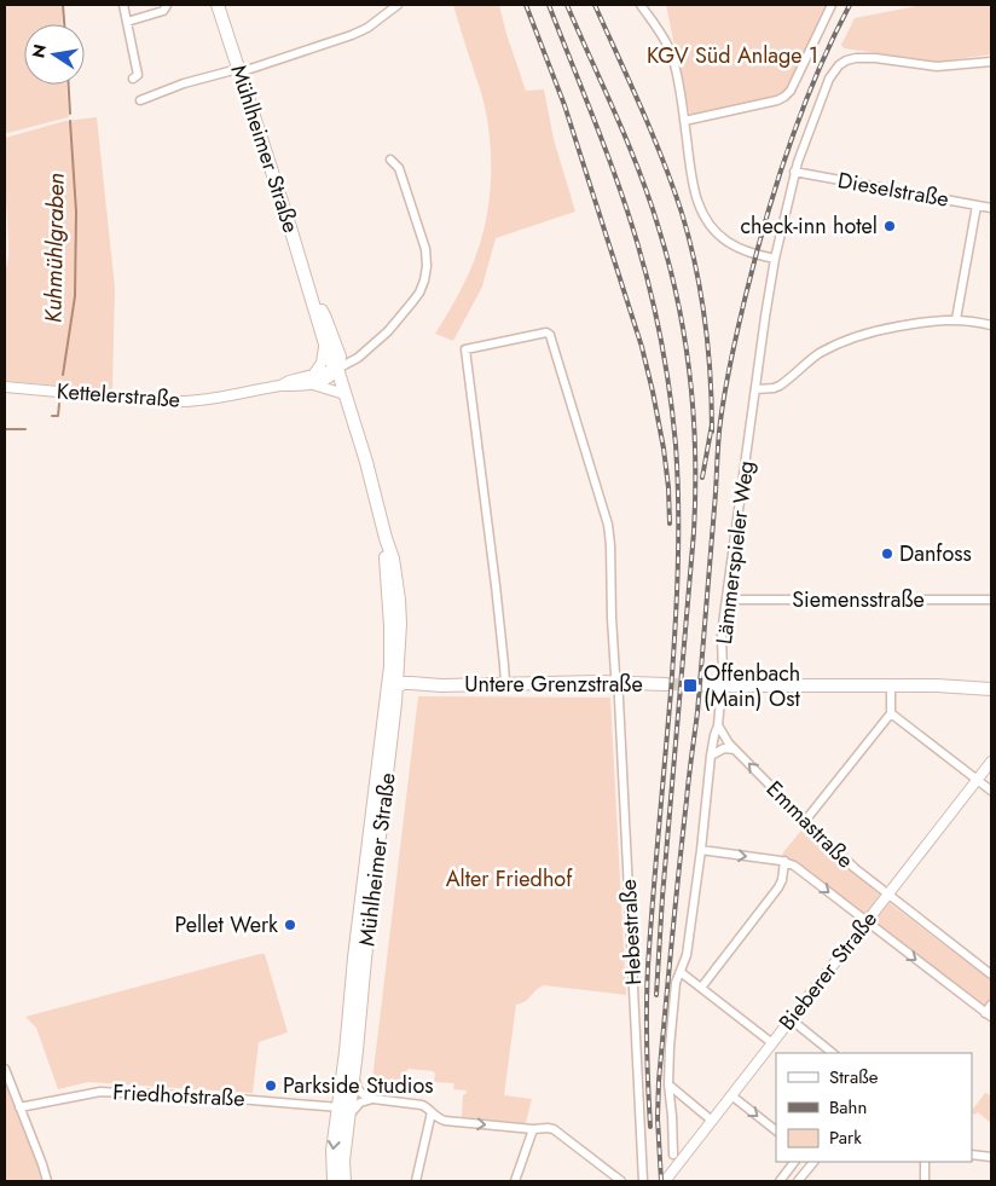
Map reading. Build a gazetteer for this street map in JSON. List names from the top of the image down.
{
  "streets": {
    "main road": ["Mühlheimer Straße", "Untere Grenzstraße"],
    "street": [
      "Dieselstraße",
      "Kettelerstraße",
      "Lämmerspieler Weg",
      "Siemensstraße",
      "Emmastraße",
      "Hebestraße",
      "Bieberer Straße",
      "Friedhofstraße"
    ]
  },
  "crossings": [
    ["Mühlheimer Straße", "Kettelerstraße"],
    ["Mühlheimer Straße", "Untere Grenzstraße"],
    ["Mühlheimer Straße", "Friedhofstraße"],
    ["Dieselstraße", "Lämmerspieler Weg"],
    ["Lämmerspieler Weg", "Siemensstraße"],
    ["Lämmerspieler Weg", "Emmastraße"],
    ["Lämmerspieler Weg", "Bieberer Straße"],
    ["Untere Grenzstraße", "Hebestraße"],
    ["Emmastraße", "Bieberer Straße"]
  ],
  "water": ["Kuhmühlgraben"],
  "parks": ["KGV Süd Anlage 1", "Alter Friedhof"],
  "places": {
    "other": [
      "check-inn hotel",
      "Danfoss",
      "Pellet Werk",
      "Parkside Studios"
    ],
    "transit": ["Offenbach (Main) Ost"]
  },
  "legend": ["Straße", "Bahn", "Park"],
  "north": "left"
}
